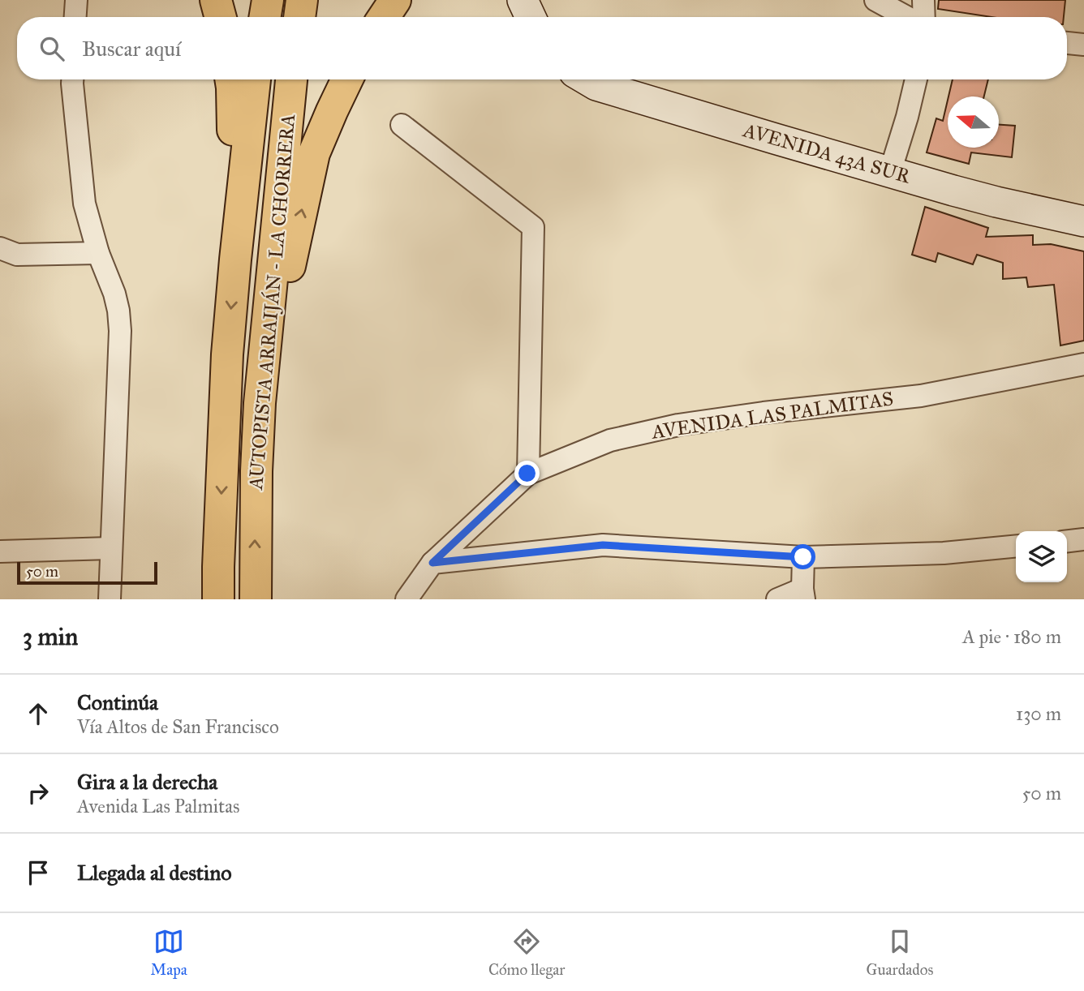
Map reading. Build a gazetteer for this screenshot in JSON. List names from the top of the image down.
{
  "streets": {
    "highway": ["AUTOPISTA ARRAIJÁN - LA CHORRERA"],
    "street": ["AVENIDA 43A SUR", "AVENIDA LAS PALMITAS"]
  },
  "scale_bar": "50 m",
  "north": "left",
  "page": {
    "search": "Buscar aquí",
    "scale": "50 m",
    "heading": ["3 min", "A pie · 180 m"],
    "list": [
      ["Continúa", "Vía Altos de San Francisco", "130 m"],
      ["Gira a la derecha", "Avenida Las Palmitas", "50 m"],
      "Llegada al destino"
    ],
    "nav": ["Mapa", "Cómo llegar", "Guardados"]
  }
}
